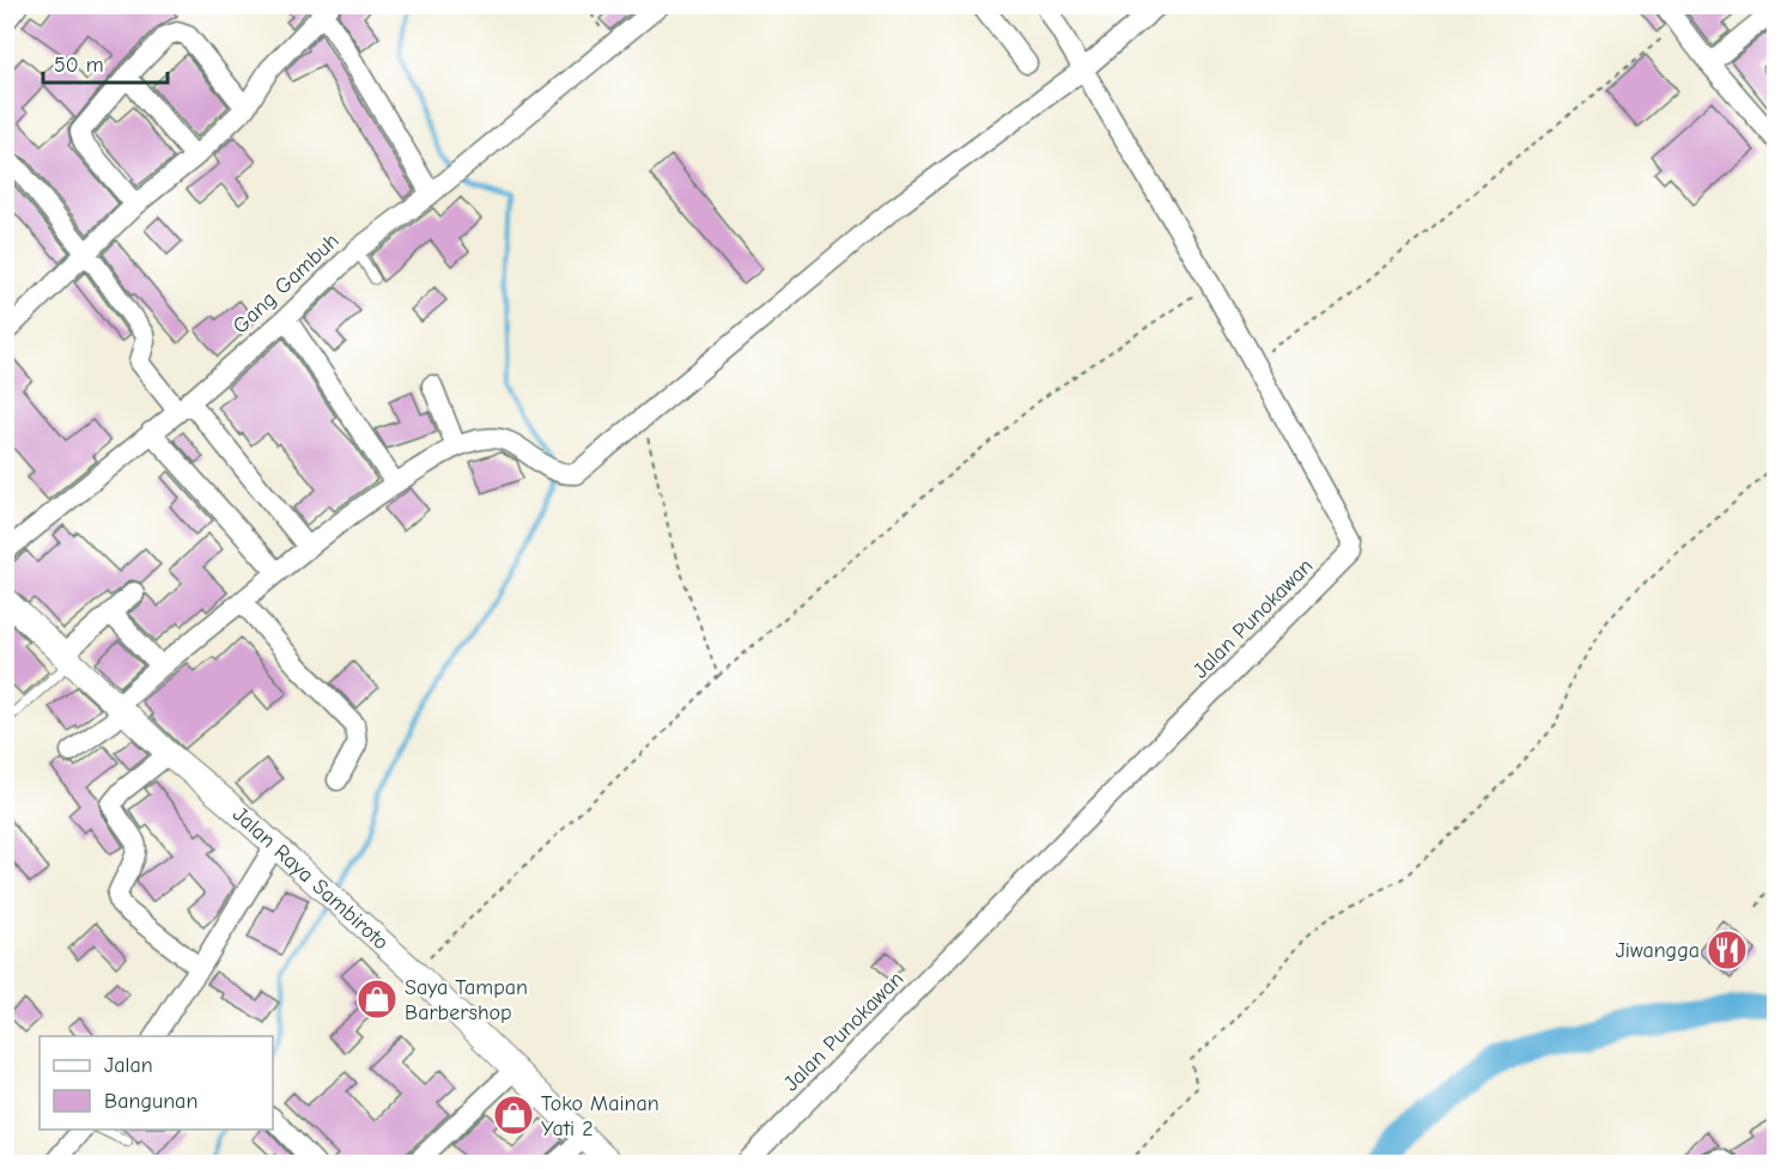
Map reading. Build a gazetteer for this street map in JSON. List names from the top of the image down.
{
  "streets": {
    "street": ["Gang Gambuh", "Jalan Punokawan", "Jalan Raya Sambiroto"]
  },
  "places": {
    "restaurant": ["Jiwangga"],
    "shop": ["Saya Tampan Barbershop", "Toko Mainan Yati 2"]
  },
  "legend": ["Jalan", "Bangunan"],
  "scale_bar": "50 m"
}
